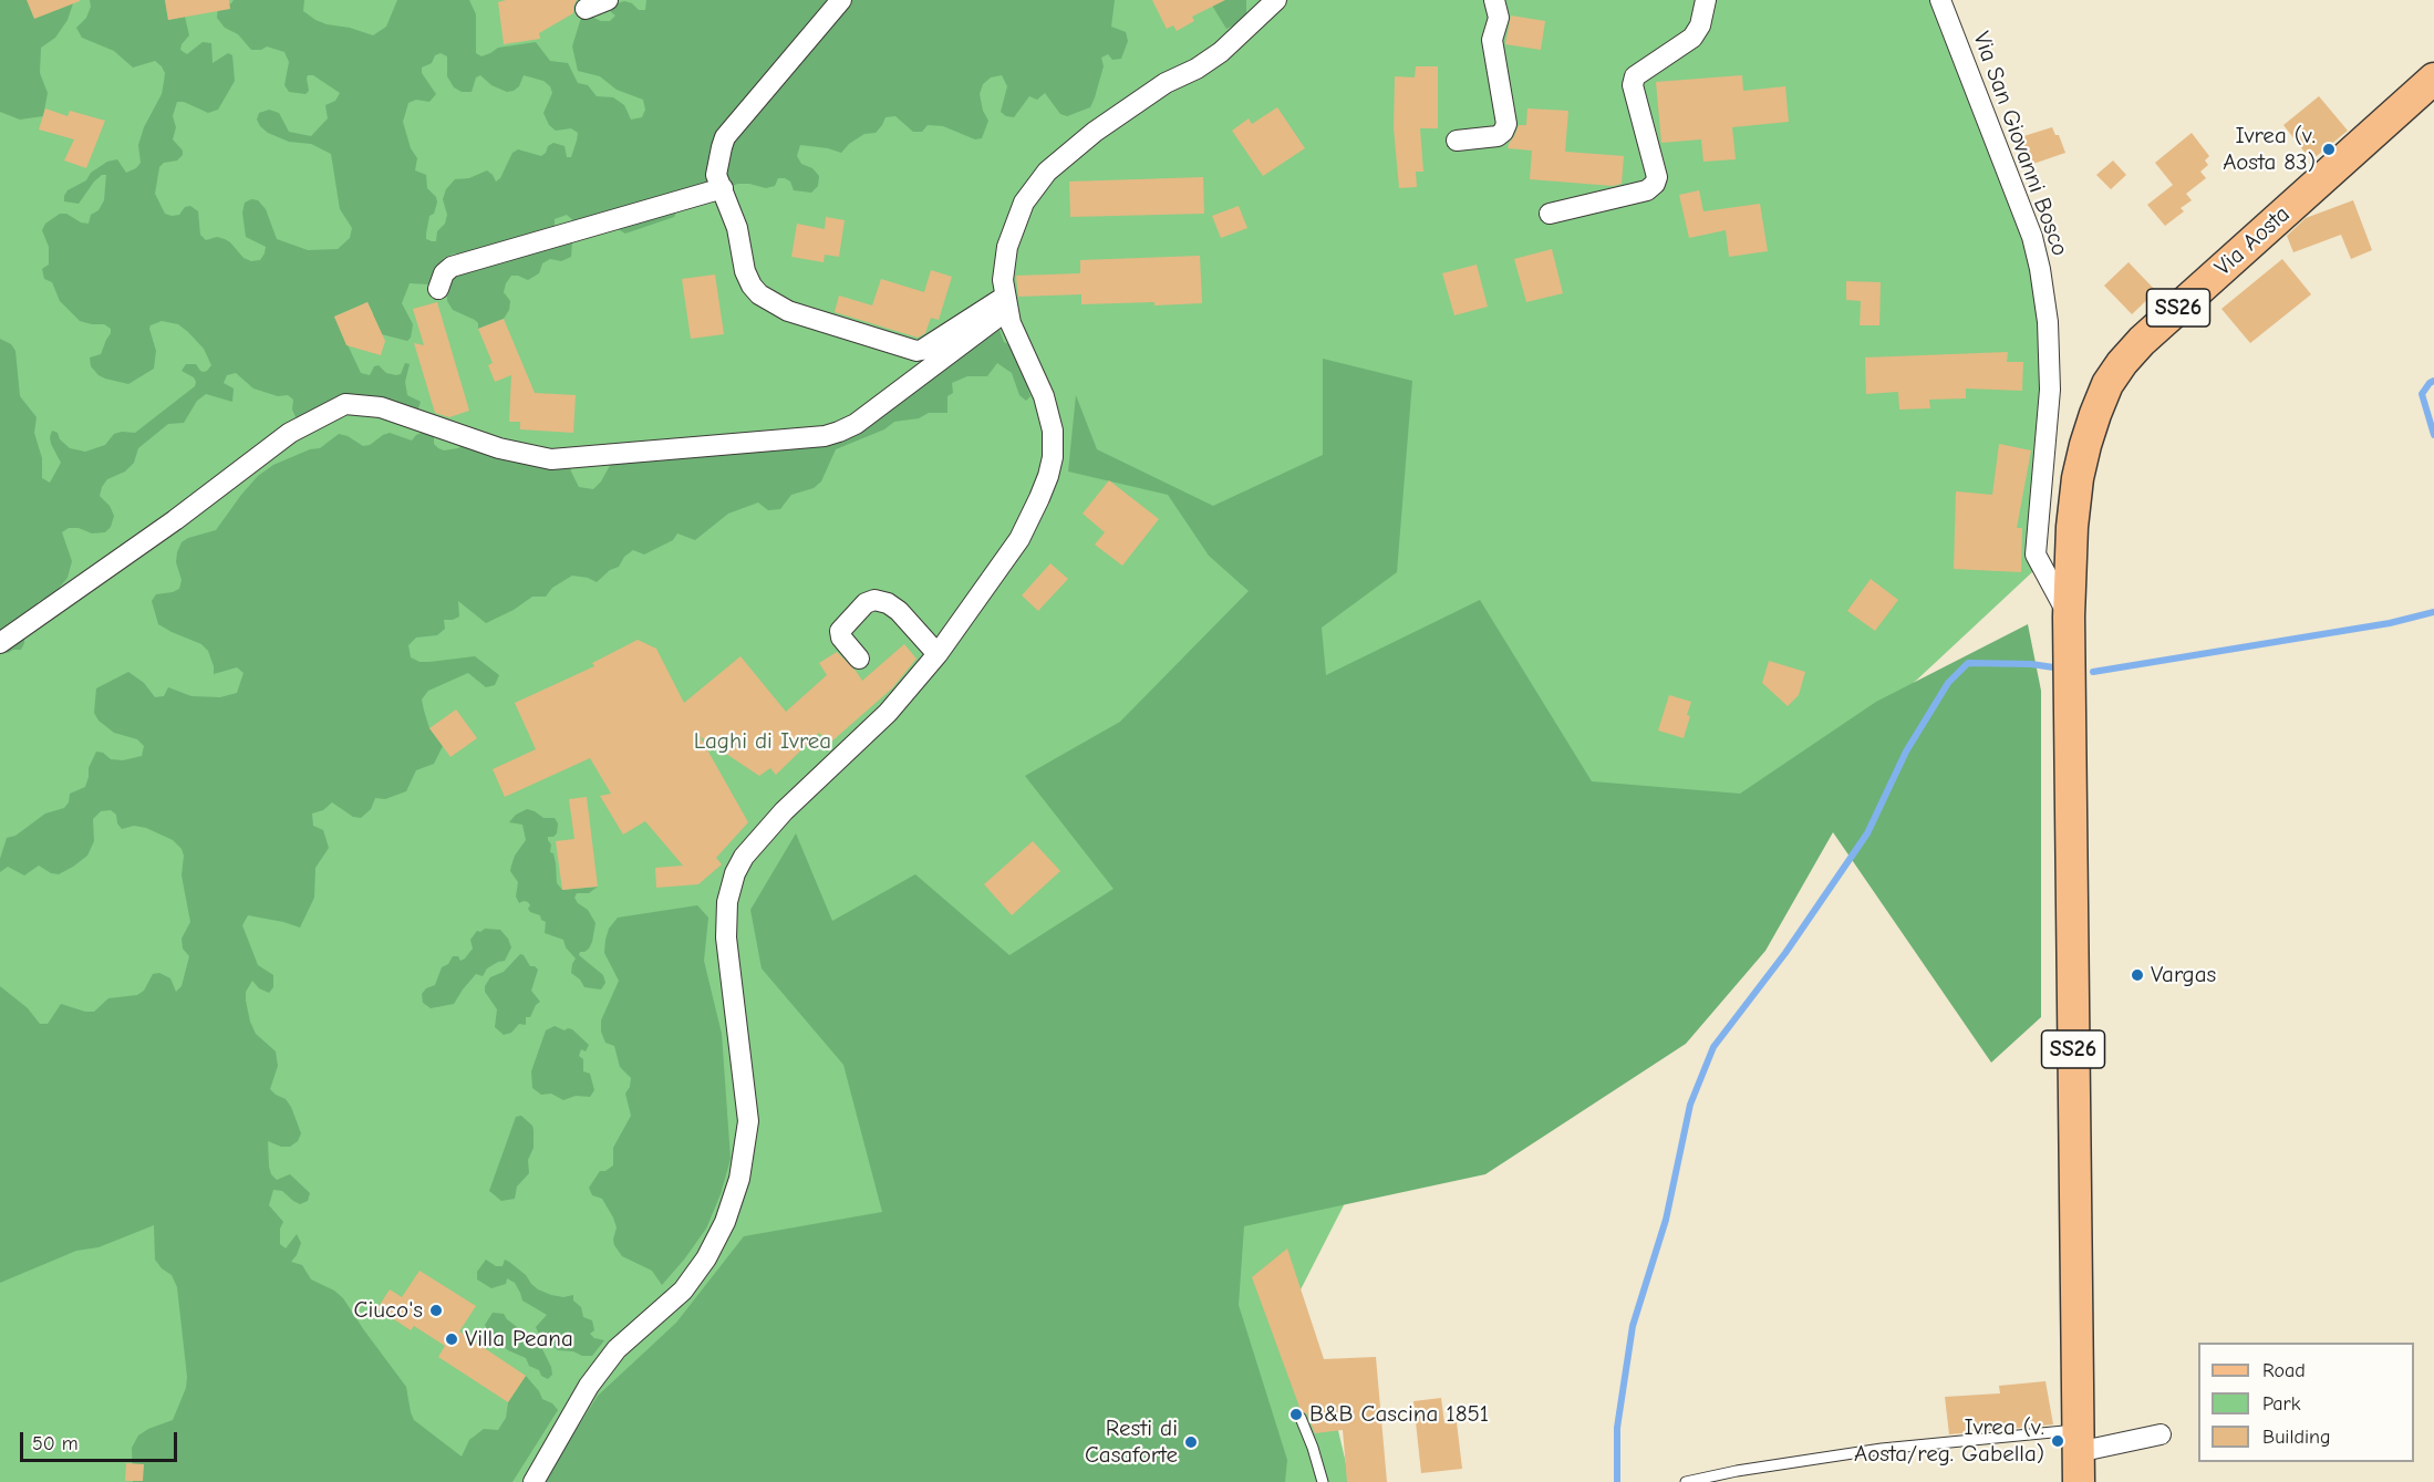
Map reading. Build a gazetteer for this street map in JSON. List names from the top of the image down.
{
  "streets": {
    "main road": ["Via Aosta", "SS26"],
    "street": ["Via San Giovanni Bosco"]
  },
  "crossings": [
    ["Via San Giovanni Bosco", "Via Aosta"],
    ["Via San Giovanni Bosco", "SS26"],
    ["Via Aosta", "SS26"]
  ],
  "parks": ["Laghi di Ivrea"],
  "places": [
    "Ivrea (v. Aosta 83)",
    "Vargas",
    "Ciuco's",
    "Villa Peana",
    "B&B Cascina 1851",
    "Ivrea (v. Aosta/reg. Gabella)",
    "Resti di Casaforte"
  ],
  "legend": ["Road", "Park", "Building"],
  "scale_bar": "50 m"
}
